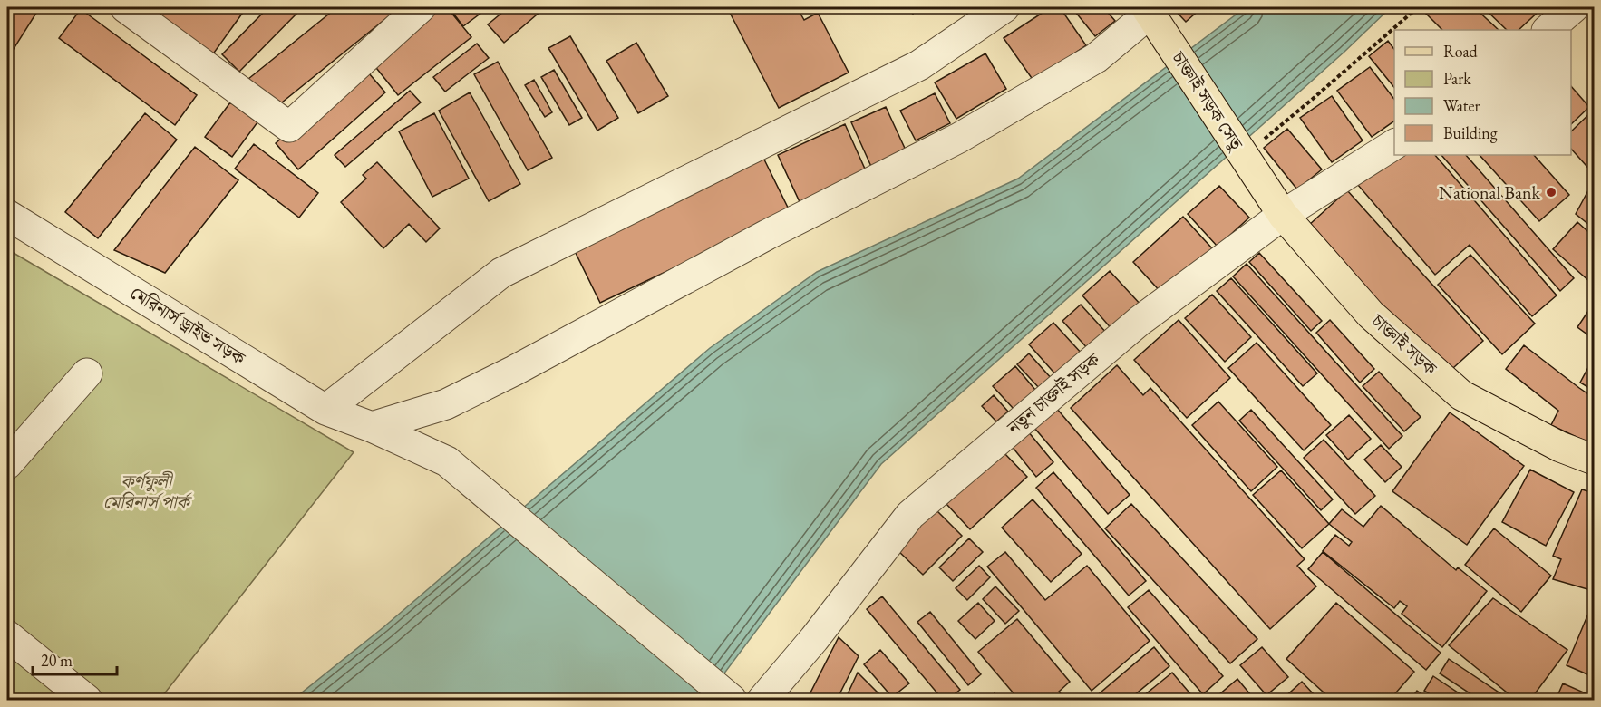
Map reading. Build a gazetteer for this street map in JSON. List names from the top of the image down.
{
  "streets": {
    "main road": ["চাক্তাই সড়ক সেতু", "চাক্তাই সড়ক"],
    "street": ["মেরিনার্স ড্রাইভ সড়ক", "নতুন চাক্তাই সড়ক"]
  },
  "crossings": [
    ["চাক্তাই সড়ক সেতু", "চাক্তাই সড়ক"],
    ["চাক্তাই সড়ক", "নতুন চাক্তাই সড়ক"]
  ],
  "parks": ["কর্ণফুলী মেরিনার্স পার্ক"],
  "places": ["National Bank"],
  "legend": [
    "Road",
    "Park",
    "Water",
    "Building"
  ],
  "scale_bar": "20 m"
}
